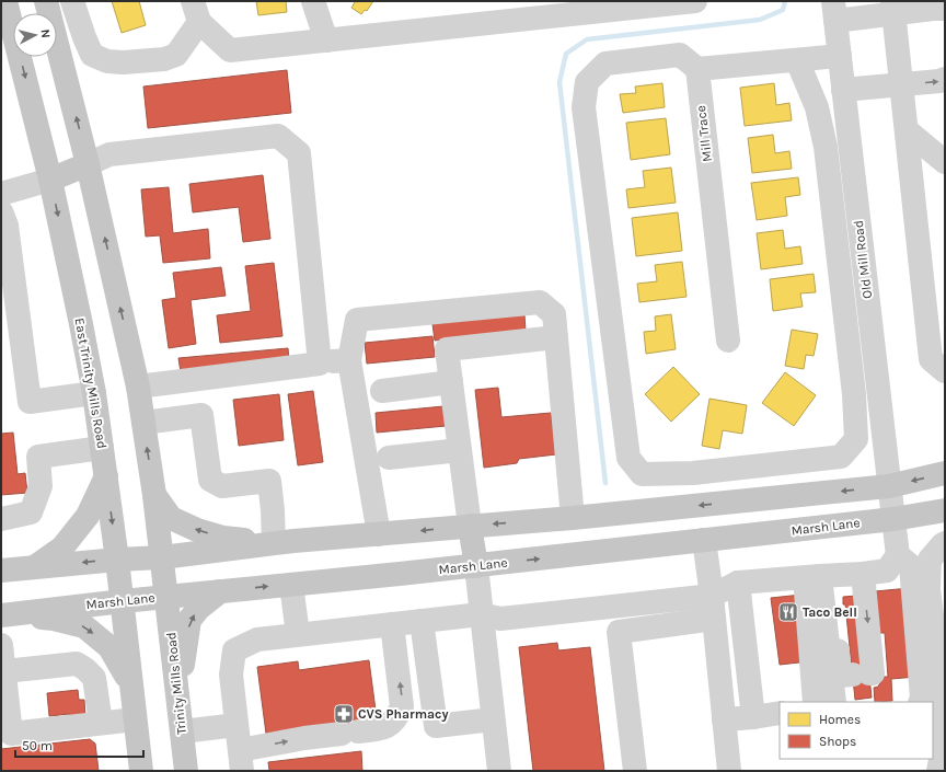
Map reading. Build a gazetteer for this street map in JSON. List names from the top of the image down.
{
  "streets": {
    "main road": ["East Trinity Mills Road", "Marsh Lane", "Trinity Mills Road"],
    "street": ["Mill Trace", "Old Mill Road"]
  },
  "crossings": [
    ["Old Mill Road", "Marsh Lane"],
    ["East Trinity Mills Road", "Marsh Lane"],
    ["Marsh Lane", "Trinity Mills Road"]
  ],
  "places": {
    "restaurant": ["Taco Bell"],
    "pharmacy": ["CVS Pharmacy"]
  },
  "legend": ["Homes", "Shops"],
  "scale_bar": "50 m",
  "north": "right"
}
